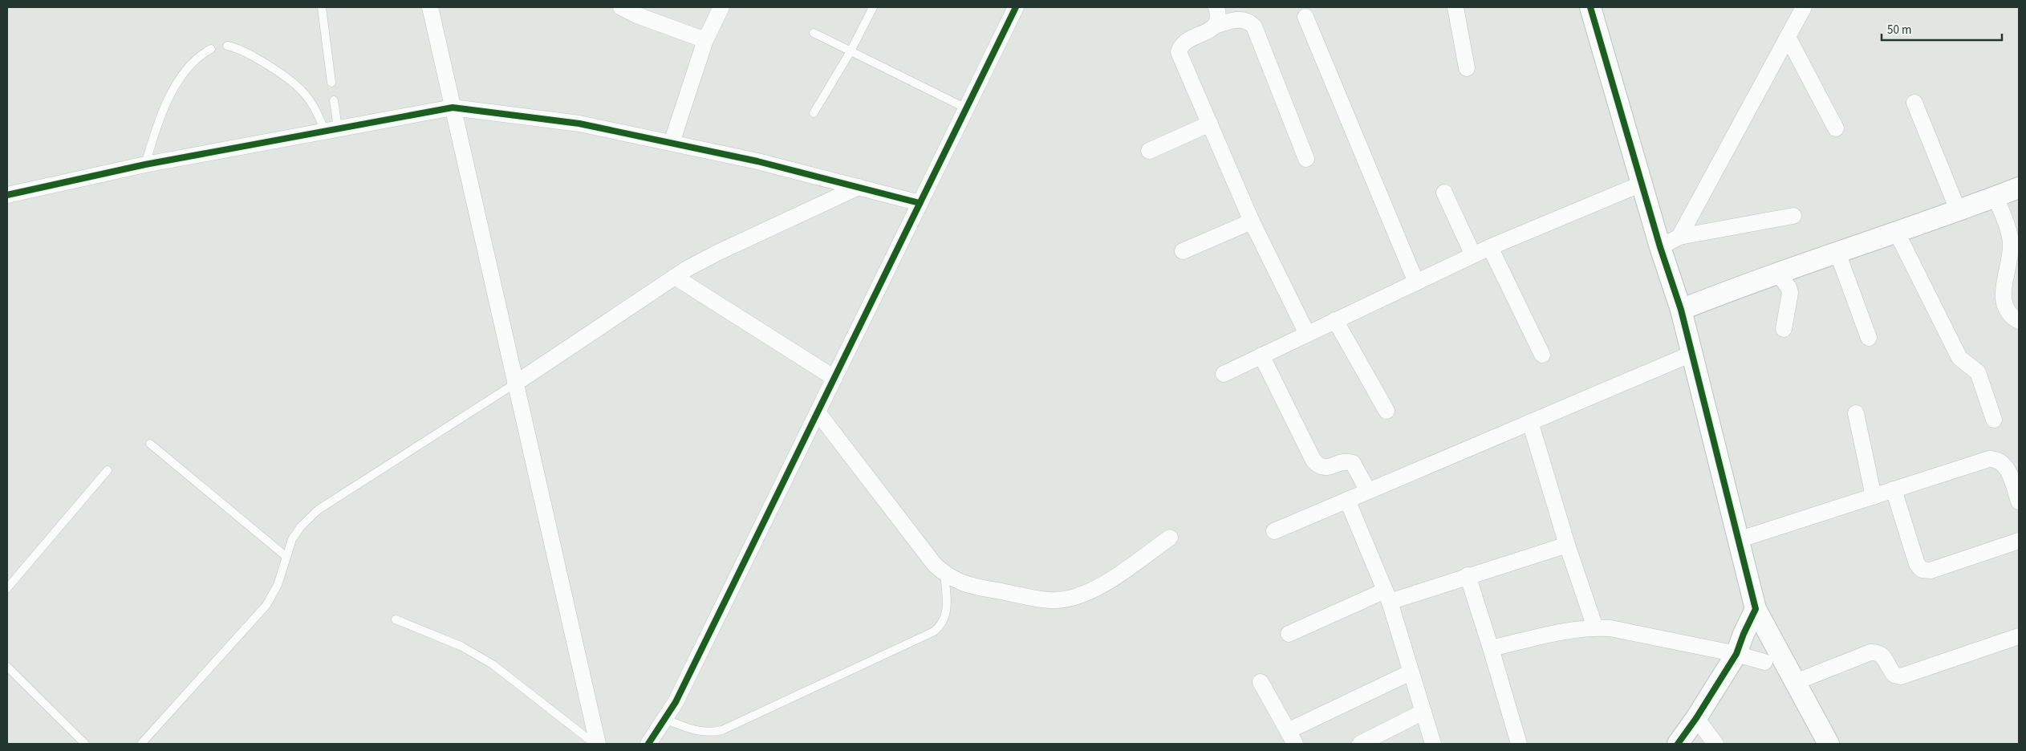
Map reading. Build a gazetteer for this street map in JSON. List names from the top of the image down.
{
  "scale_bar": "50 m"
}
